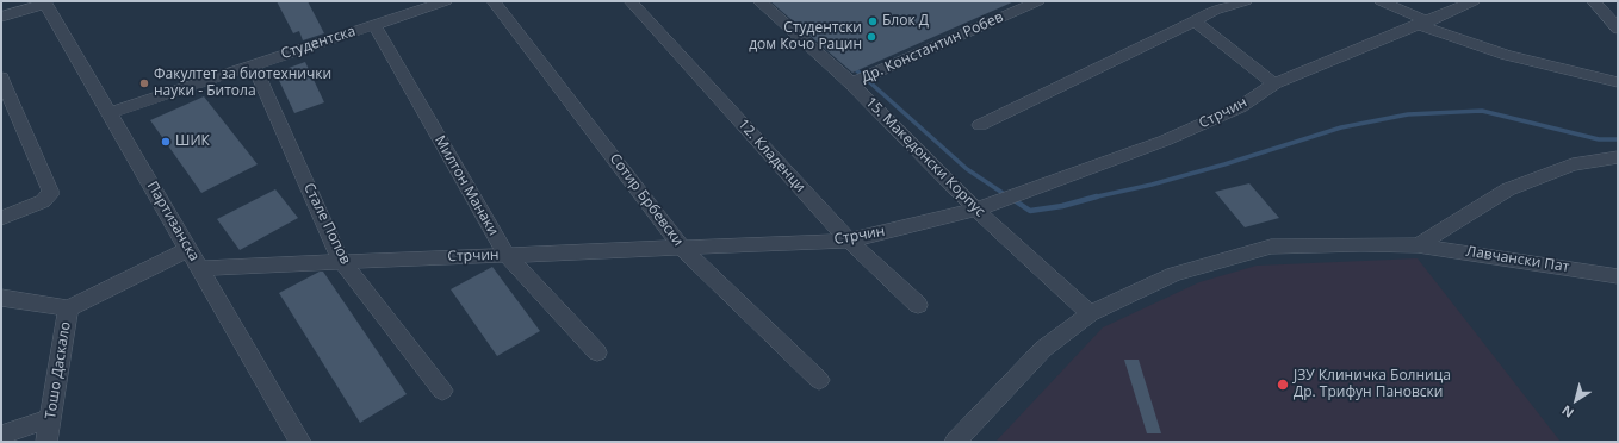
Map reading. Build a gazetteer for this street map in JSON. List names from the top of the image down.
{
  "streets": {
    "street": [
      "Студентска",
      "Др. Константин Робев",
      "Стрчин",
      "12. Кладенци",
      "15. Македонски Корпус",
      "Милтон Манаки",
      "Сотир Брбевски",
      "Партизанска",
      "Стале Попов",
      "Лавчански Пат",
      "Тошо Даскало"
    ]
  },
  "crossings": [
    ["Студентска", "Милтон Манаки"],
    ["Студентска", "Партизанска"],
    ["Студентска", "Стале Попов"],
    ["Др. Константин Робев", "15. Македонски Корпус"],
    ["Стрчин", "12. Кладенци"],
    ["Стрчин", "15. Македонски Корпус"],
    ["Стрчин", "Милтон Манаки"],
    ["Стрчин", "Сотир Брбевски"],
    ["Стрчин", "Партизанска"],
    ["Стрчин", "Стале Попов"],
    ["15. Македонски Корпус", "Лавчански Пат"]
  ],
  "places": [
    "Блок Д",
    "Студентски дом Кочо Рацин",
    "Факултет за биотехнички науки - Битола",
    "ШИК",
    "ЈЗУ Клиничка Болница Др. Трифун Пановски"
  ],
  "north": "bottom left"
}
